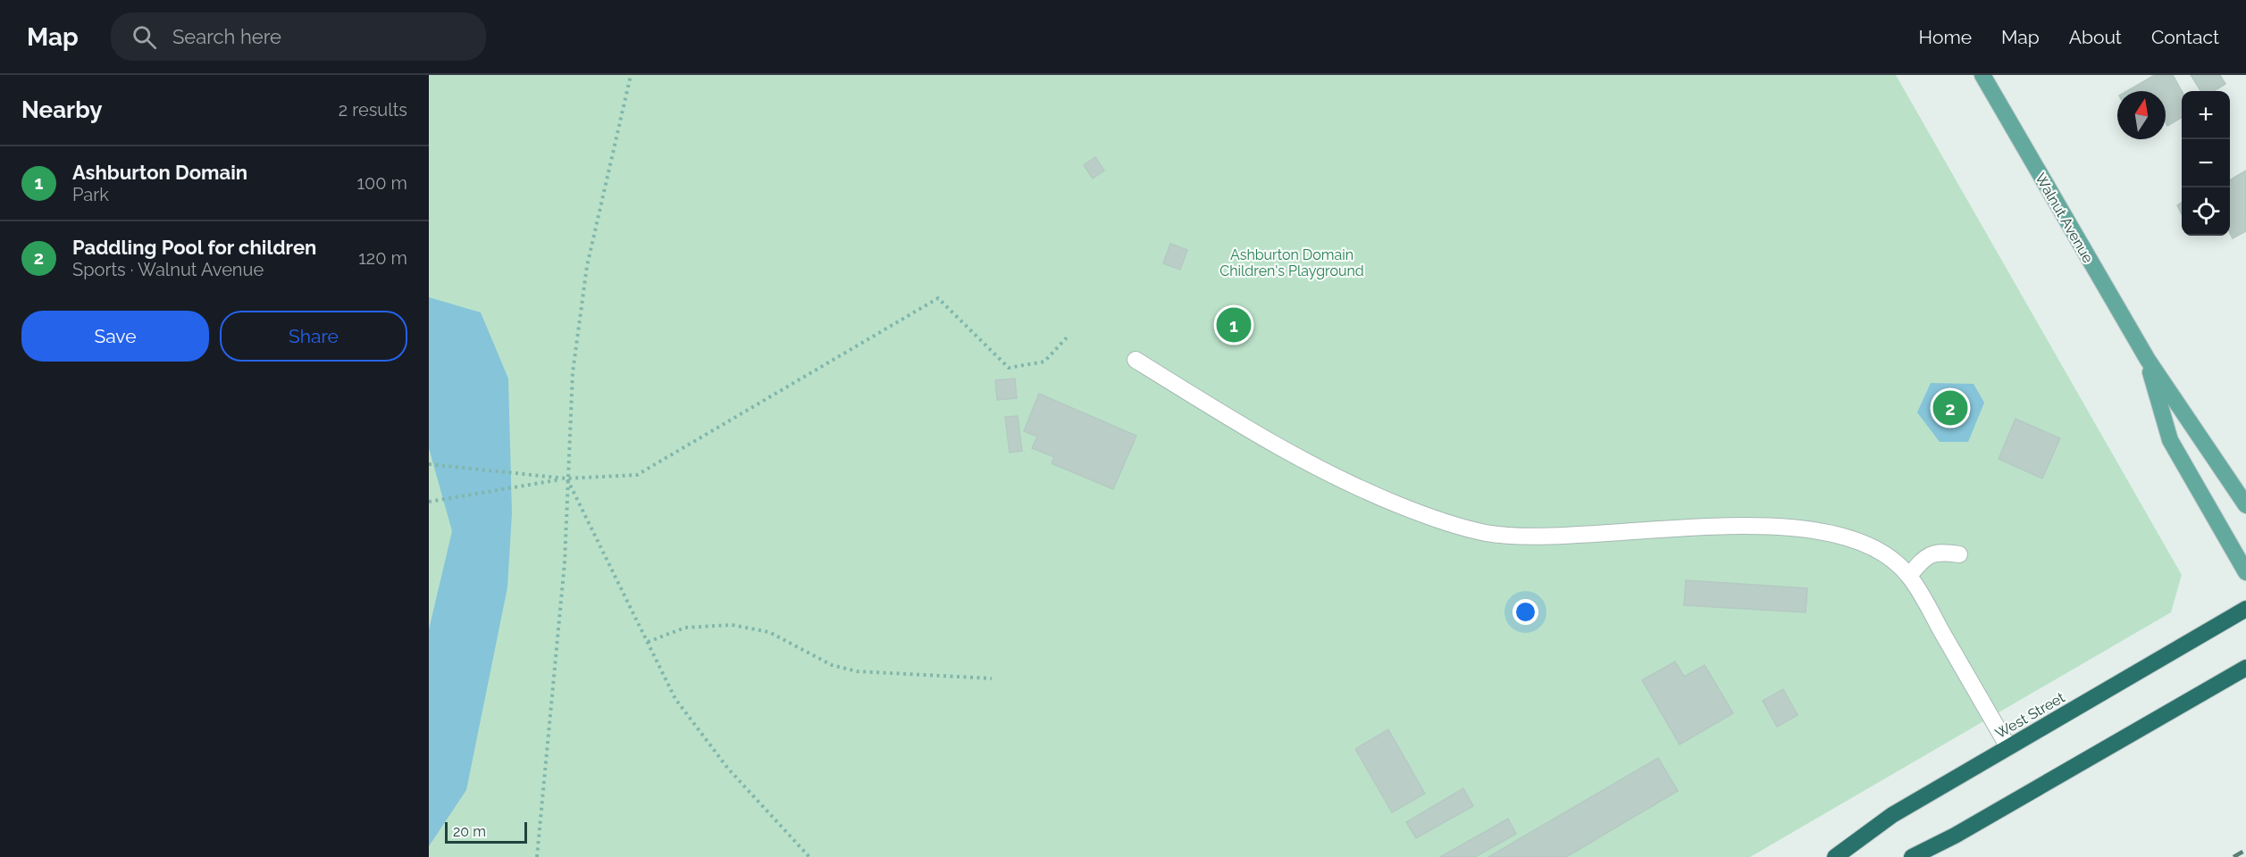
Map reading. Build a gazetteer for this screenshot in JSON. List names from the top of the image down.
{
  "streets": {
    "highway": ["West Street"],
    "main road": ["Walnut Avenue"]
  },
  "parks": ["Ashburton Domain Children's Playground"],
  "scale_bar": "20 m",
  "north": "top",
  "page": {
    "header": "Map",
    "search": "Search here",
    "nav": [
      "Home",
      "Map",
      "About",
      "Contact"
    ],
    "heading": ["Nearby", "2 results"],
    "map_buttons": ["+", "−"],
    "list": [
      {
        "mark": "1",
        "name": "Ashburton Domain",
        "note": "Park",
        "value": "100 m"
      },
      {
        "mark": "2",
        "name": "Paddling Pool for children",
        "note": "Sports · Walnut Avenue",
        "value": "120 m"
      }
    ],
    "buttons": ["Save", "Share"],
    "pins": ["1", "2"],
    "scale": "20 m"
  }
}
